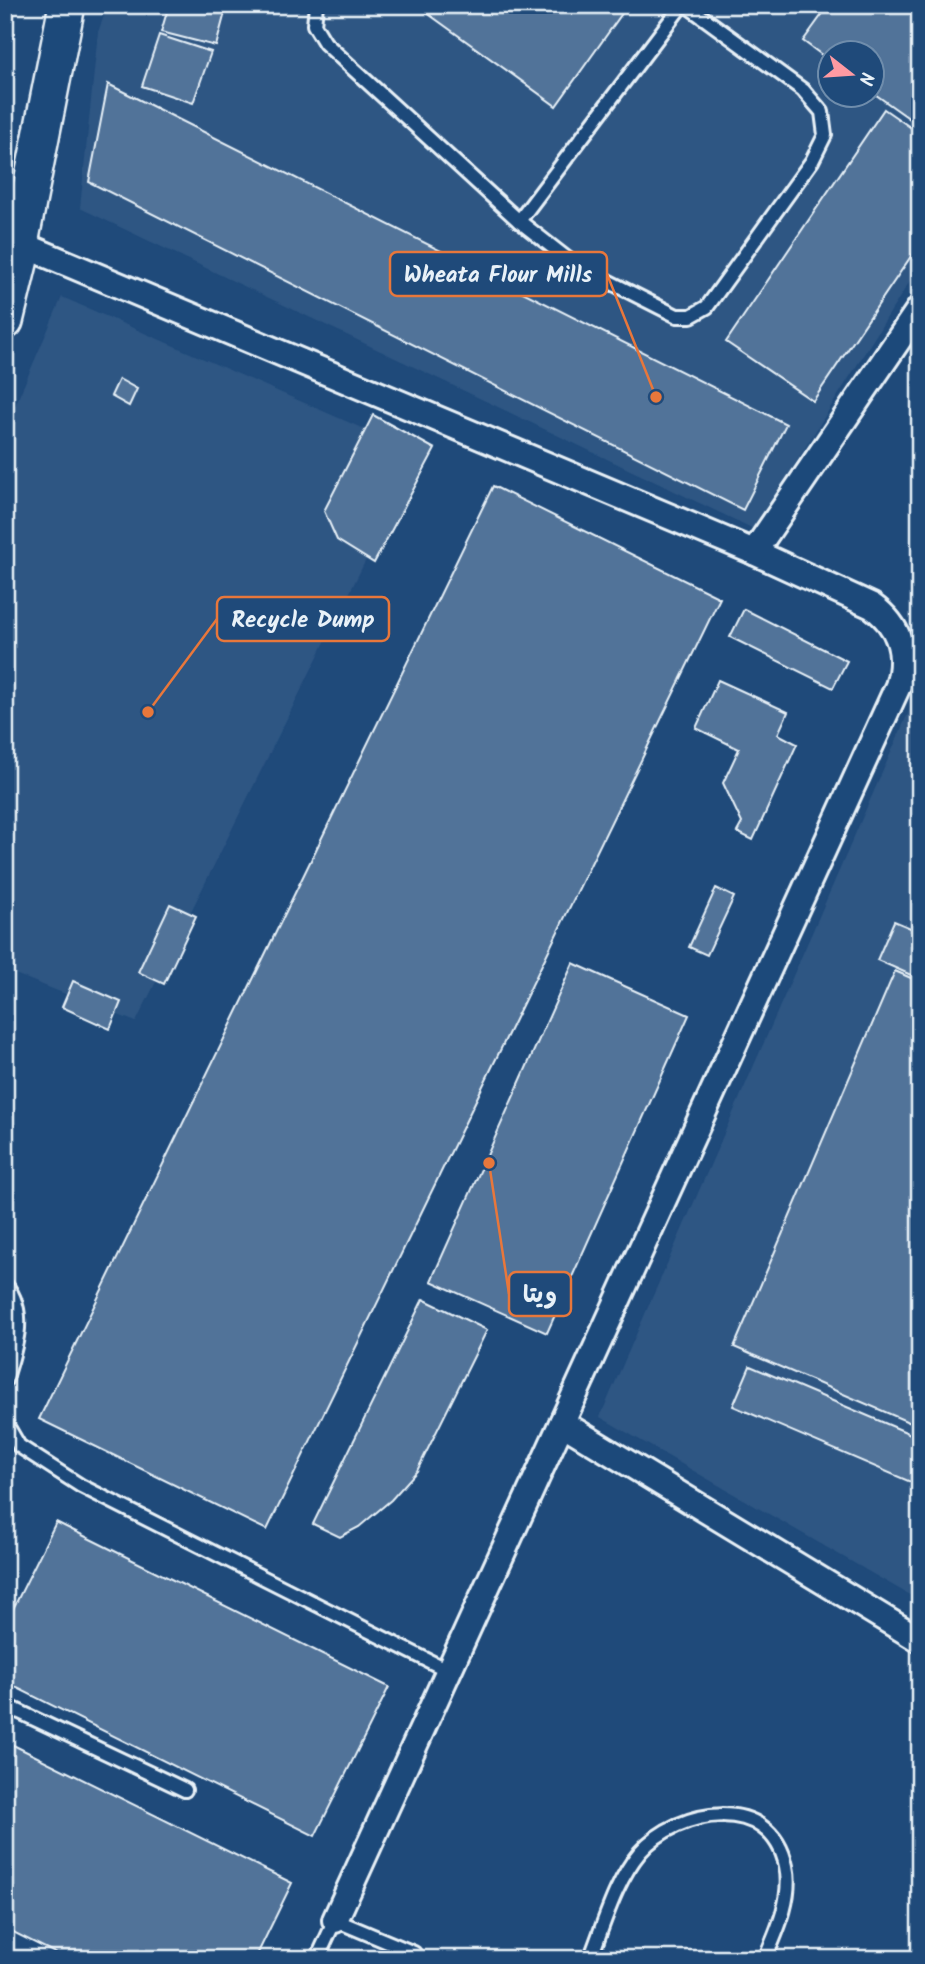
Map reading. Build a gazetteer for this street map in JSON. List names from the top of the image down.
{
  "places": ["Wheata Flour Mills", "Recycle Dump", "ويتا"],
  "north": "right"
}
